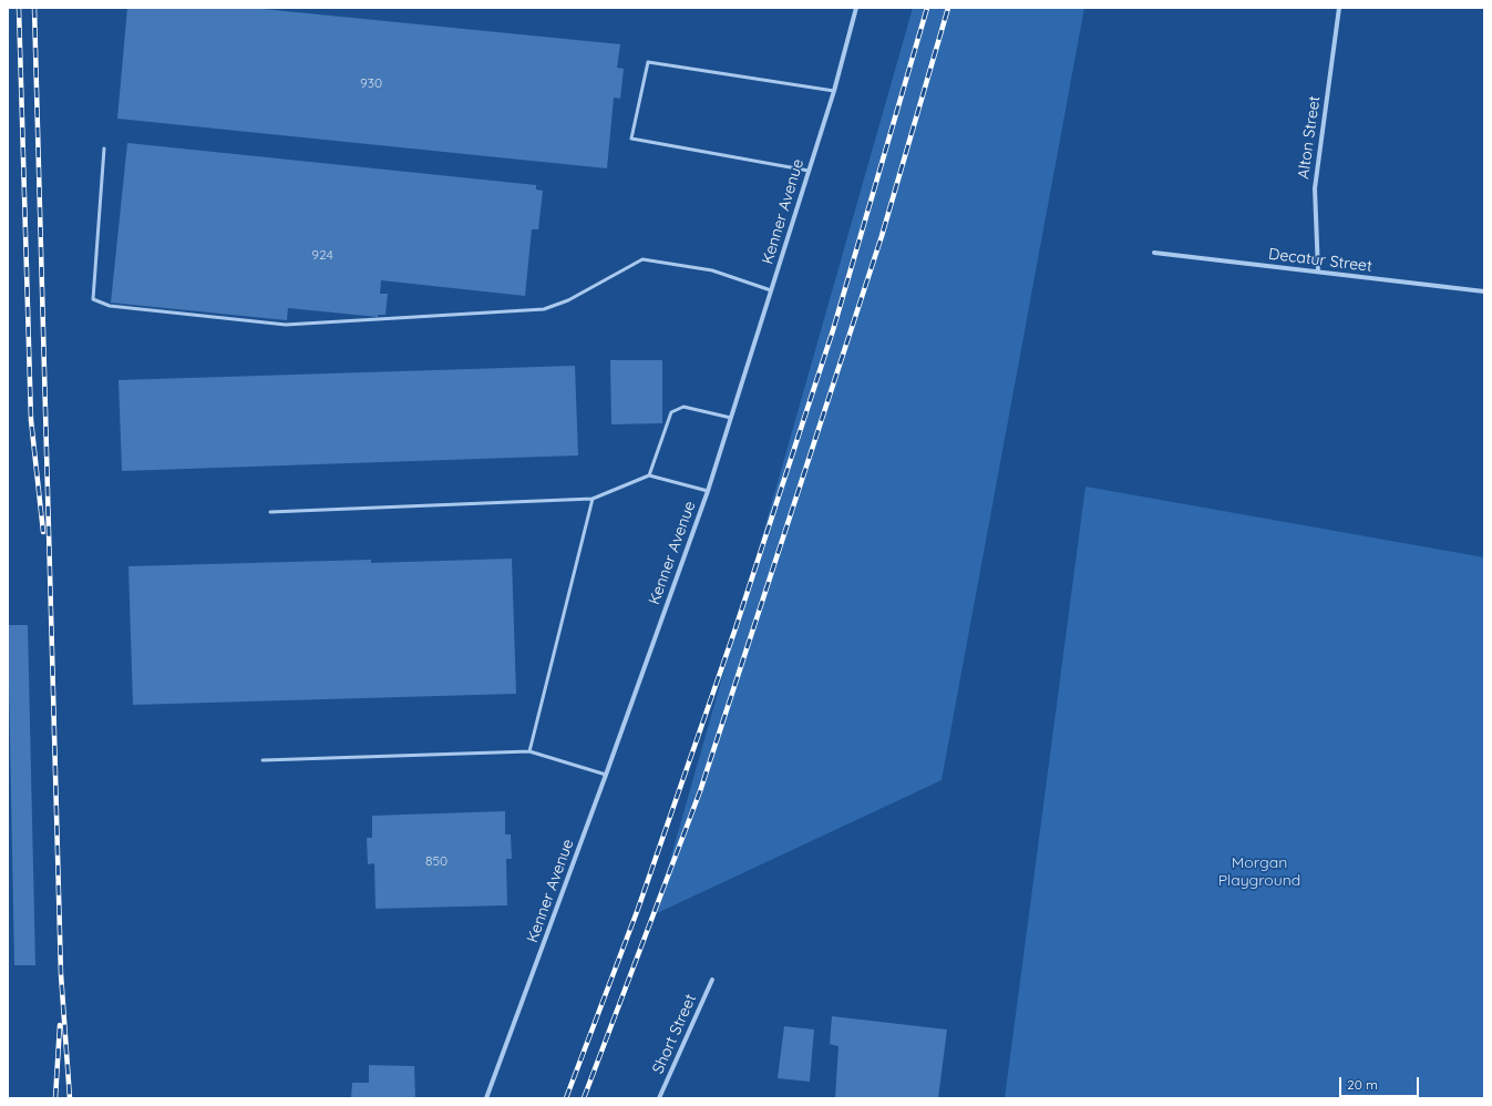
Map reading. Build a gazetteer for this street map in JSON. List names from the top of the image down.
{
  "streets": {
    "street": [
      "Alton Street",
      "Kenner Avenue",
      "Decatur Street",
      "Short Street"
    ]
  },
  "crossings": [
    ["Alton Street", "Decatur Street"]
  ],
  "parks": ["Morgan Playground"],
  "house_numbers": ["930", "924", "850"],
  "scale_bar": "20 m"
}
